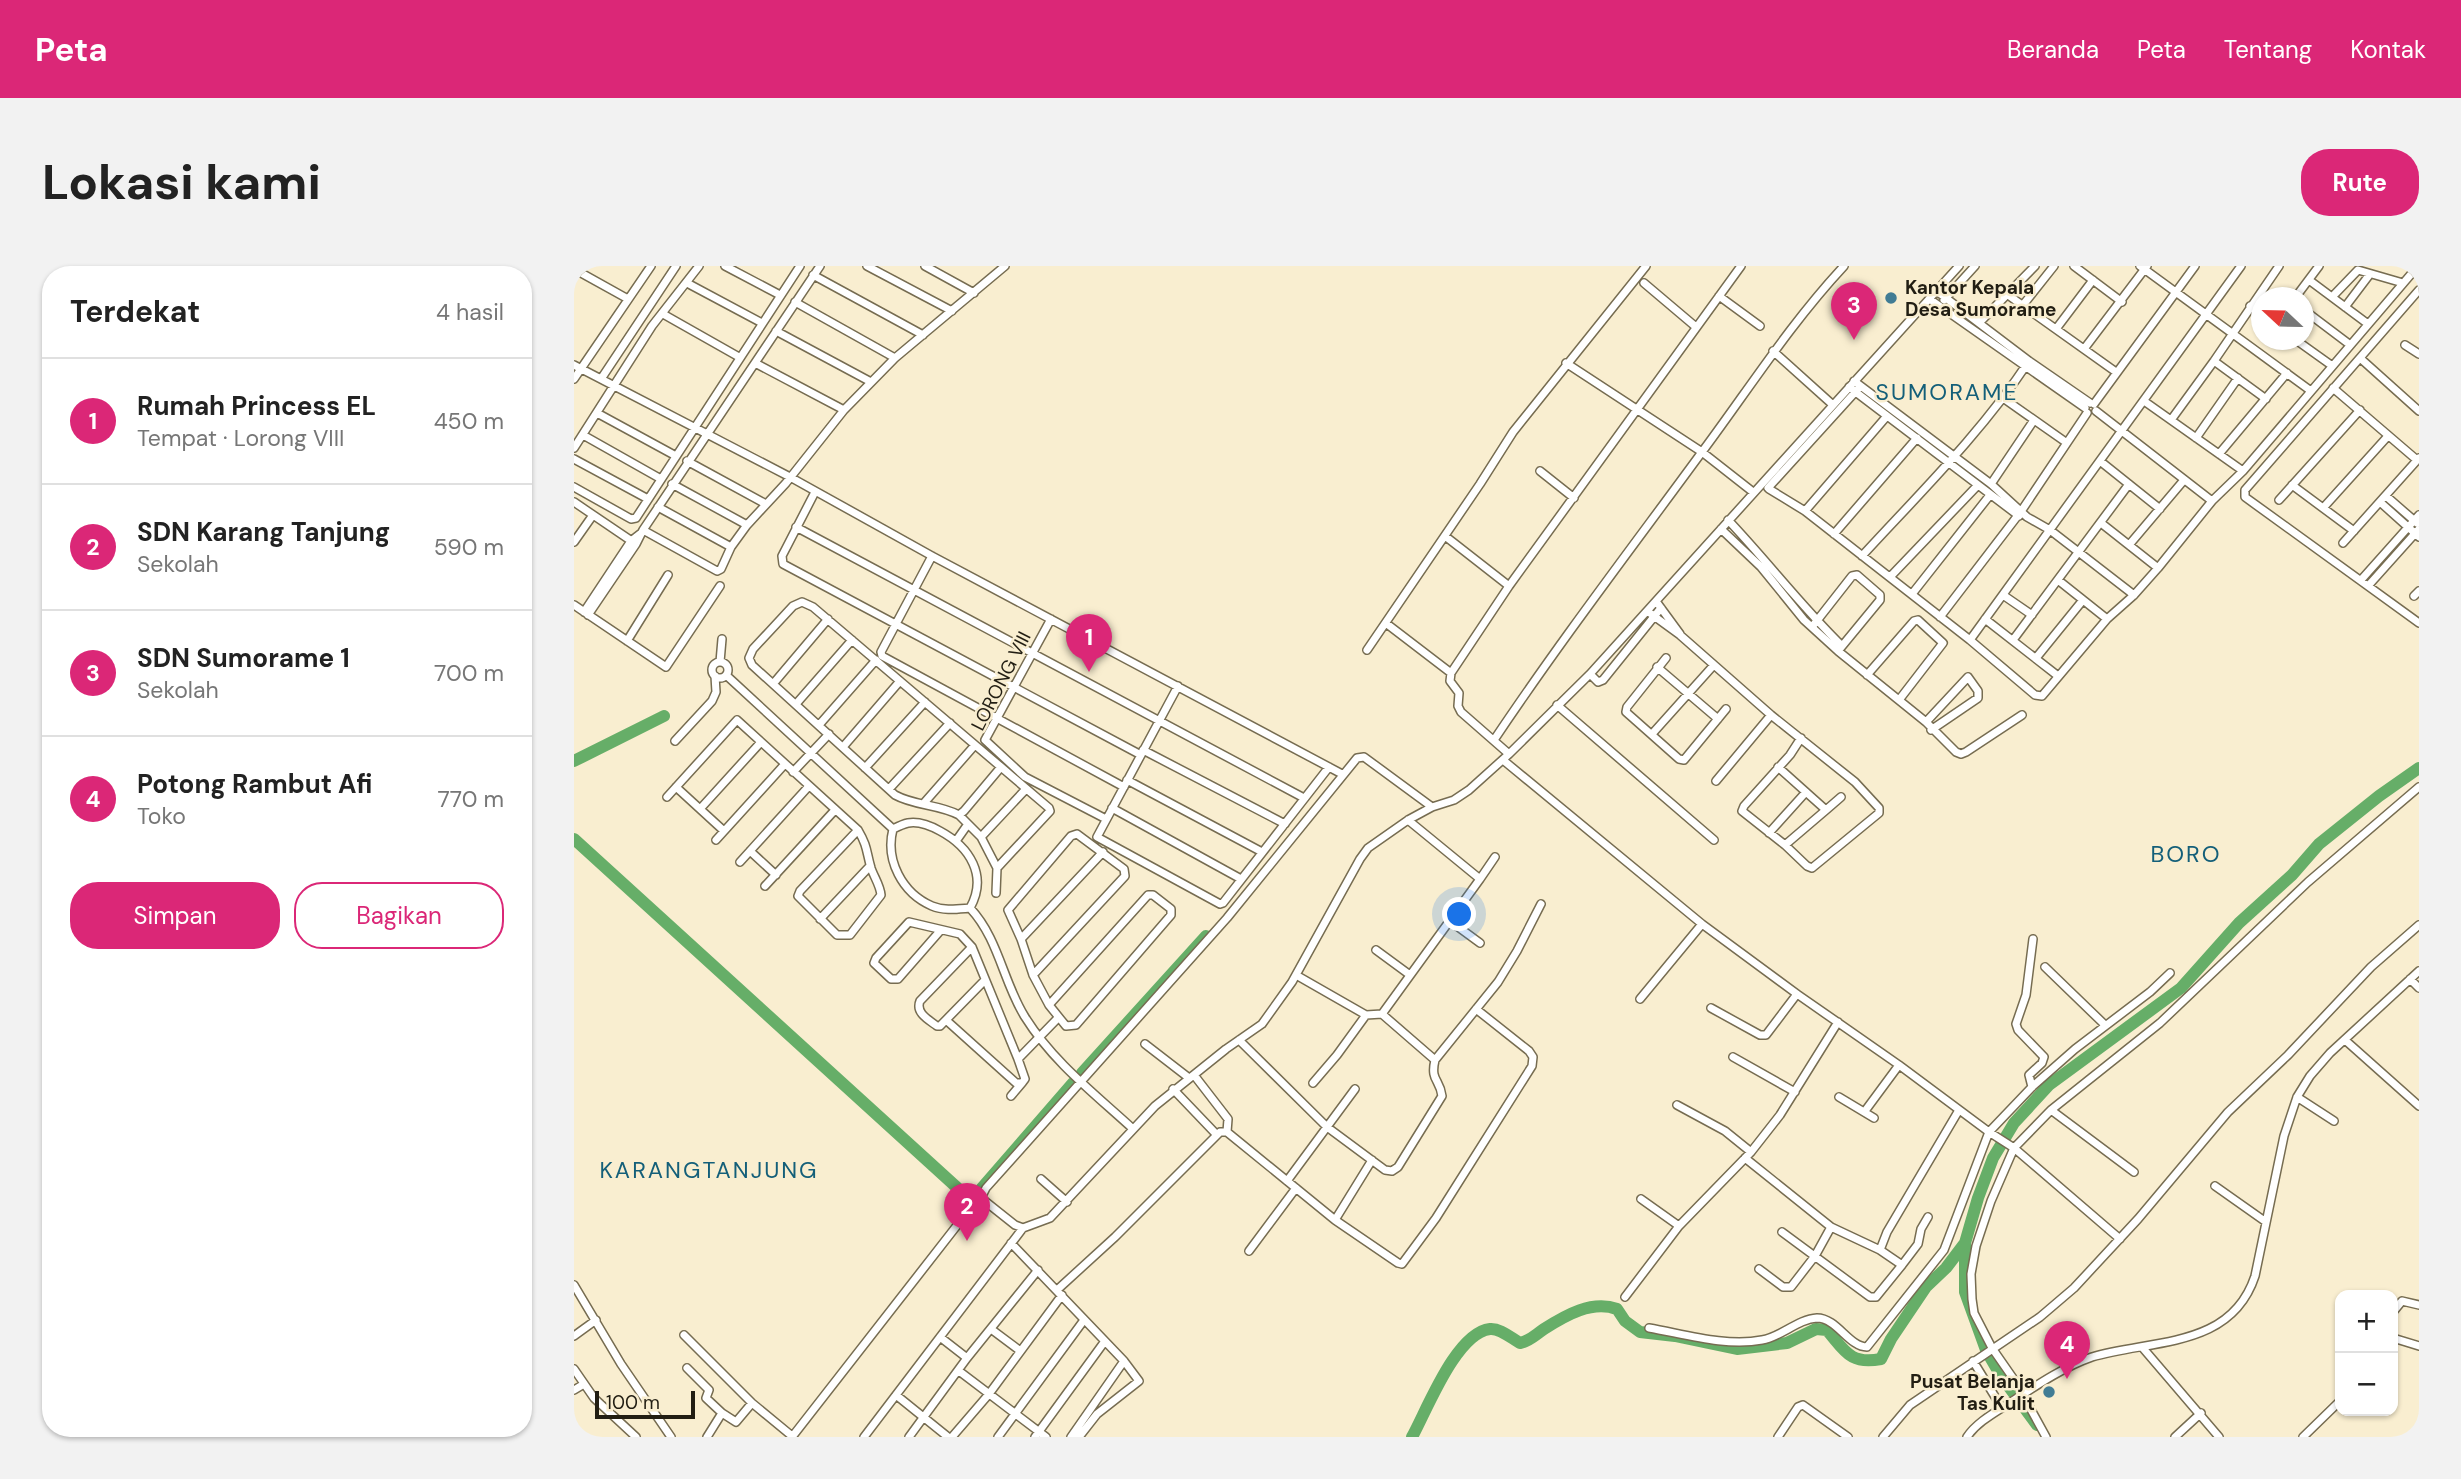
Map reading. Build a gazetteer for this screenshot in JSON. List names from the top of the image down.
{
  "streets": {
    "street": ["LORONG VIII"]
  },
  "districts": ["SUMORAME", "BORO", "KARANGTANJUNG"],
  "places": ["Kantor Kepala Desa Sumorame", "Pusat Belanja Tas Kulit"],
  "scale_bar": "100 m",
  "north": "left",
  "page": {
    "header": "Peta",
    "nav": [
      "Beranda",
      "Peta",
      "Tentang",
      "Kontak"
    ],
    "buttons": [
      "Rute",
      ["Simpan", "Bagikan"]
    ],
    "title": "Lokasi kami",
    "heading": ["Terdekat", "4 hasil"],
    "pins": [
      "3",
      "1",
      "2",
      "4"
    ],
    "list": [
      {
        "mark": "1",
        "name": "Rumah Princess EL",
        "note": "Tempat · Lorong VIII",
        "value": "450 m"
      },
      {
        "mark": "2",
        "name": "SDN Karang Tanjung",
        "note": "Sekolah",
        "value": "590 m"
      },
      {
        "mark": "3",
        "name": "SDN Sumorame 1",
        "note": "Sekolah",
        "value": "700 m"
      },
      {
        "mark": "4",
        "name": "Potong Rambut Afi",
        "note": "Toko",
        "value": "770 m"
      }
    ],
    "map_buttons": ["+", "−"],
    "scale": "100 m"
  }
}
